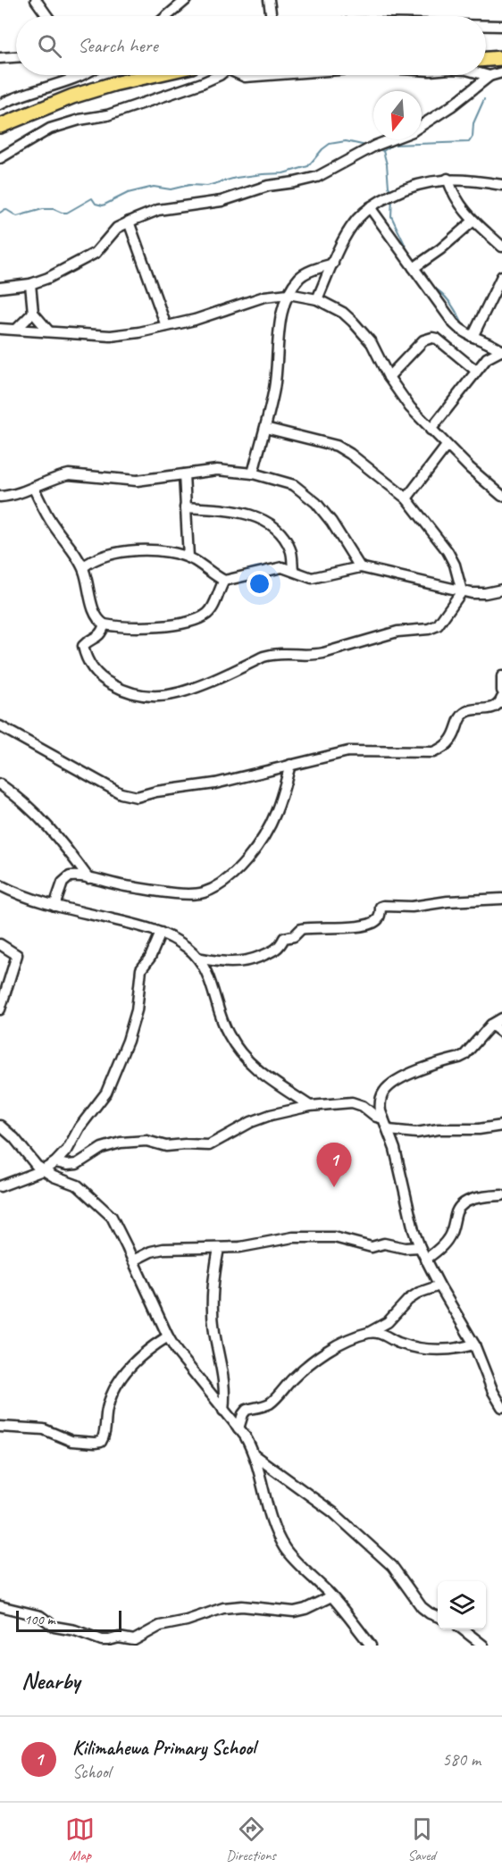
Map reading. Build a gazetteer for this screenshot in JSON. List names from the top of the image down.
{
  "scale_bar": "100 m",
  "north": "bottom",
  "page": {
    "search": "Search here",
    "pins": "1",
    "scale": "100 m",
    "heading": "Nearby",
    "list": [
      {
        "mark": "1",
        "name": "Kilimahewa Primary School",
        "note": "School",
        "value": "580 m"
      }
    ],
    "nav": ["Map", "Directions", "Saved"]
  }
}
